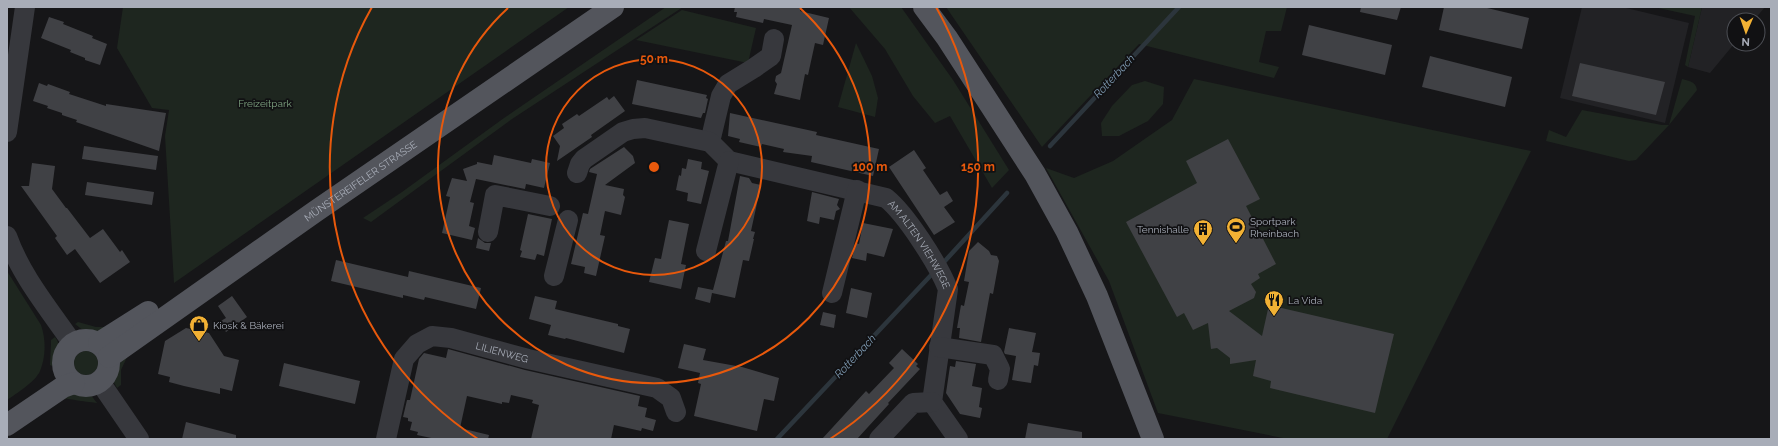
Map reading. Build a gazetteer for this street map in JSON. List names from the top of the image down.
{
  "streets": {
    "main road": ["MÜNSTEREIFELER STRASSE"],
    "street": ["AM ALTEN VIEHWEGE", "LILIENWEG"]
  },
  "water": ["Rotterbach"],
  "parks": ["Freizeitpark"],
  "places": {
    "sports": ["Sportpark Rheinbach"],
    "building": ["Tennishalle"],
    "restaurant": ["La Vida"],
    "shop": ["Kiosk & Bäkerei"]
  },
  "north": "bottom",
  "rings": ["50 m", "100 m", "150 m"]
}
